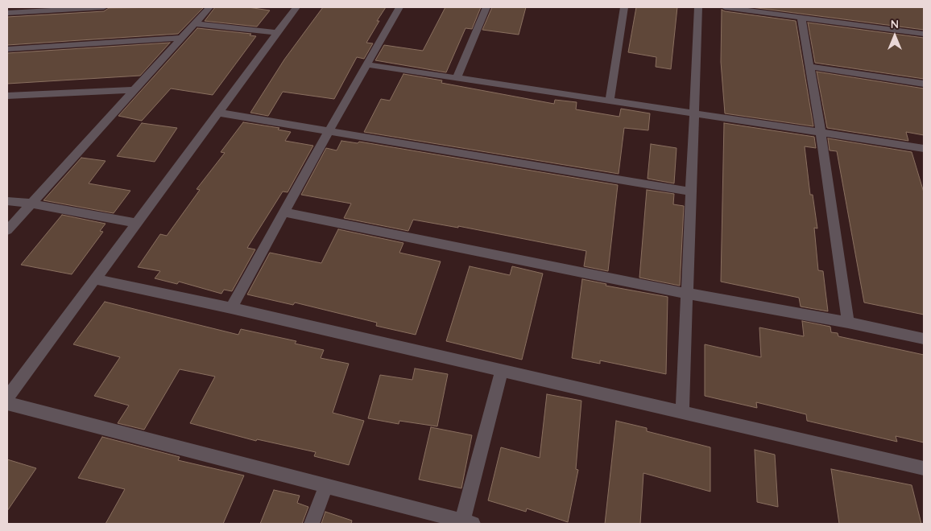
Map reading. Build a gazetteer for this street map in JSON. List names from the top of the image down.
{
  "north": "top"
}
